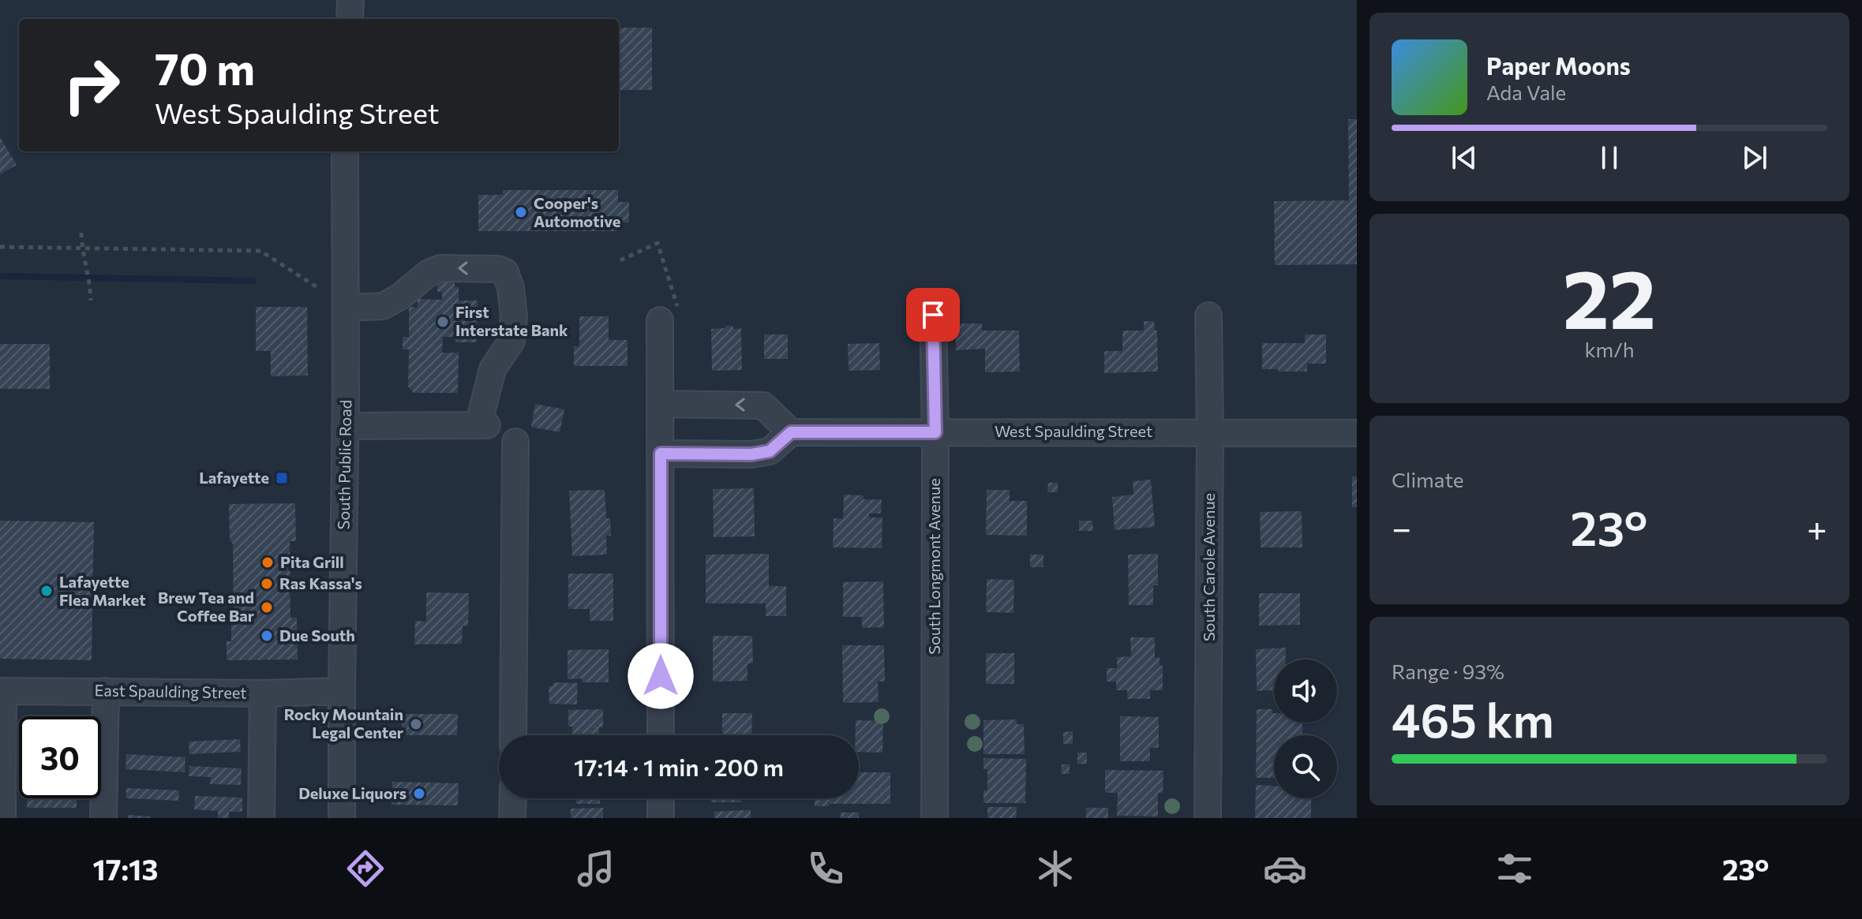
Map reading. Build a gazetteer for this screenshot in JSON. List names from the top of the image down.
{
  "streets": {
    "street": [
      "West Spaulding Street",
      "South Public Road",
      "South Longmont Avenue",
      "South Carole Avenue",
      "East Spaulding Street"
    ]
  },
  "crossings": [
    ["West Spaulding Street", "South Longmont Avenue"],
    ["West Spaulding Street", "South Carole Avenue"],
    ["South Public Road", "East Spaulding Street"]
  ],
  "places": {
    "other": [
      "Cooper's Automotive",
      "First Interstate Bank",
      "Pita Grill",
      "Ras Kassa's",
      "Lafayette Flea Market",
      "Brew Tea and Coffee Bar",
      "Due South",
      "Rocky Mountain Legal Center",
      "Deluxe Liquors"
    ],
    "transit": ["Lafayette"]
  },
  "page": {
    "turn": ["70 m", "West Spaulding Street"],
    "song": ["Paper Moons", "Ada Vale"],
    "tile": [
      ["22", "km/h"],
      "Climate",
      ["Range · 93%", "465 km"]
    ],
    "heat": ["−", "23°", "+"],
    "limit": "30",
    "trip": "17:14 · 1 min · 200 m",
    "tabs": ["17:13", "23°"]
  }
}
